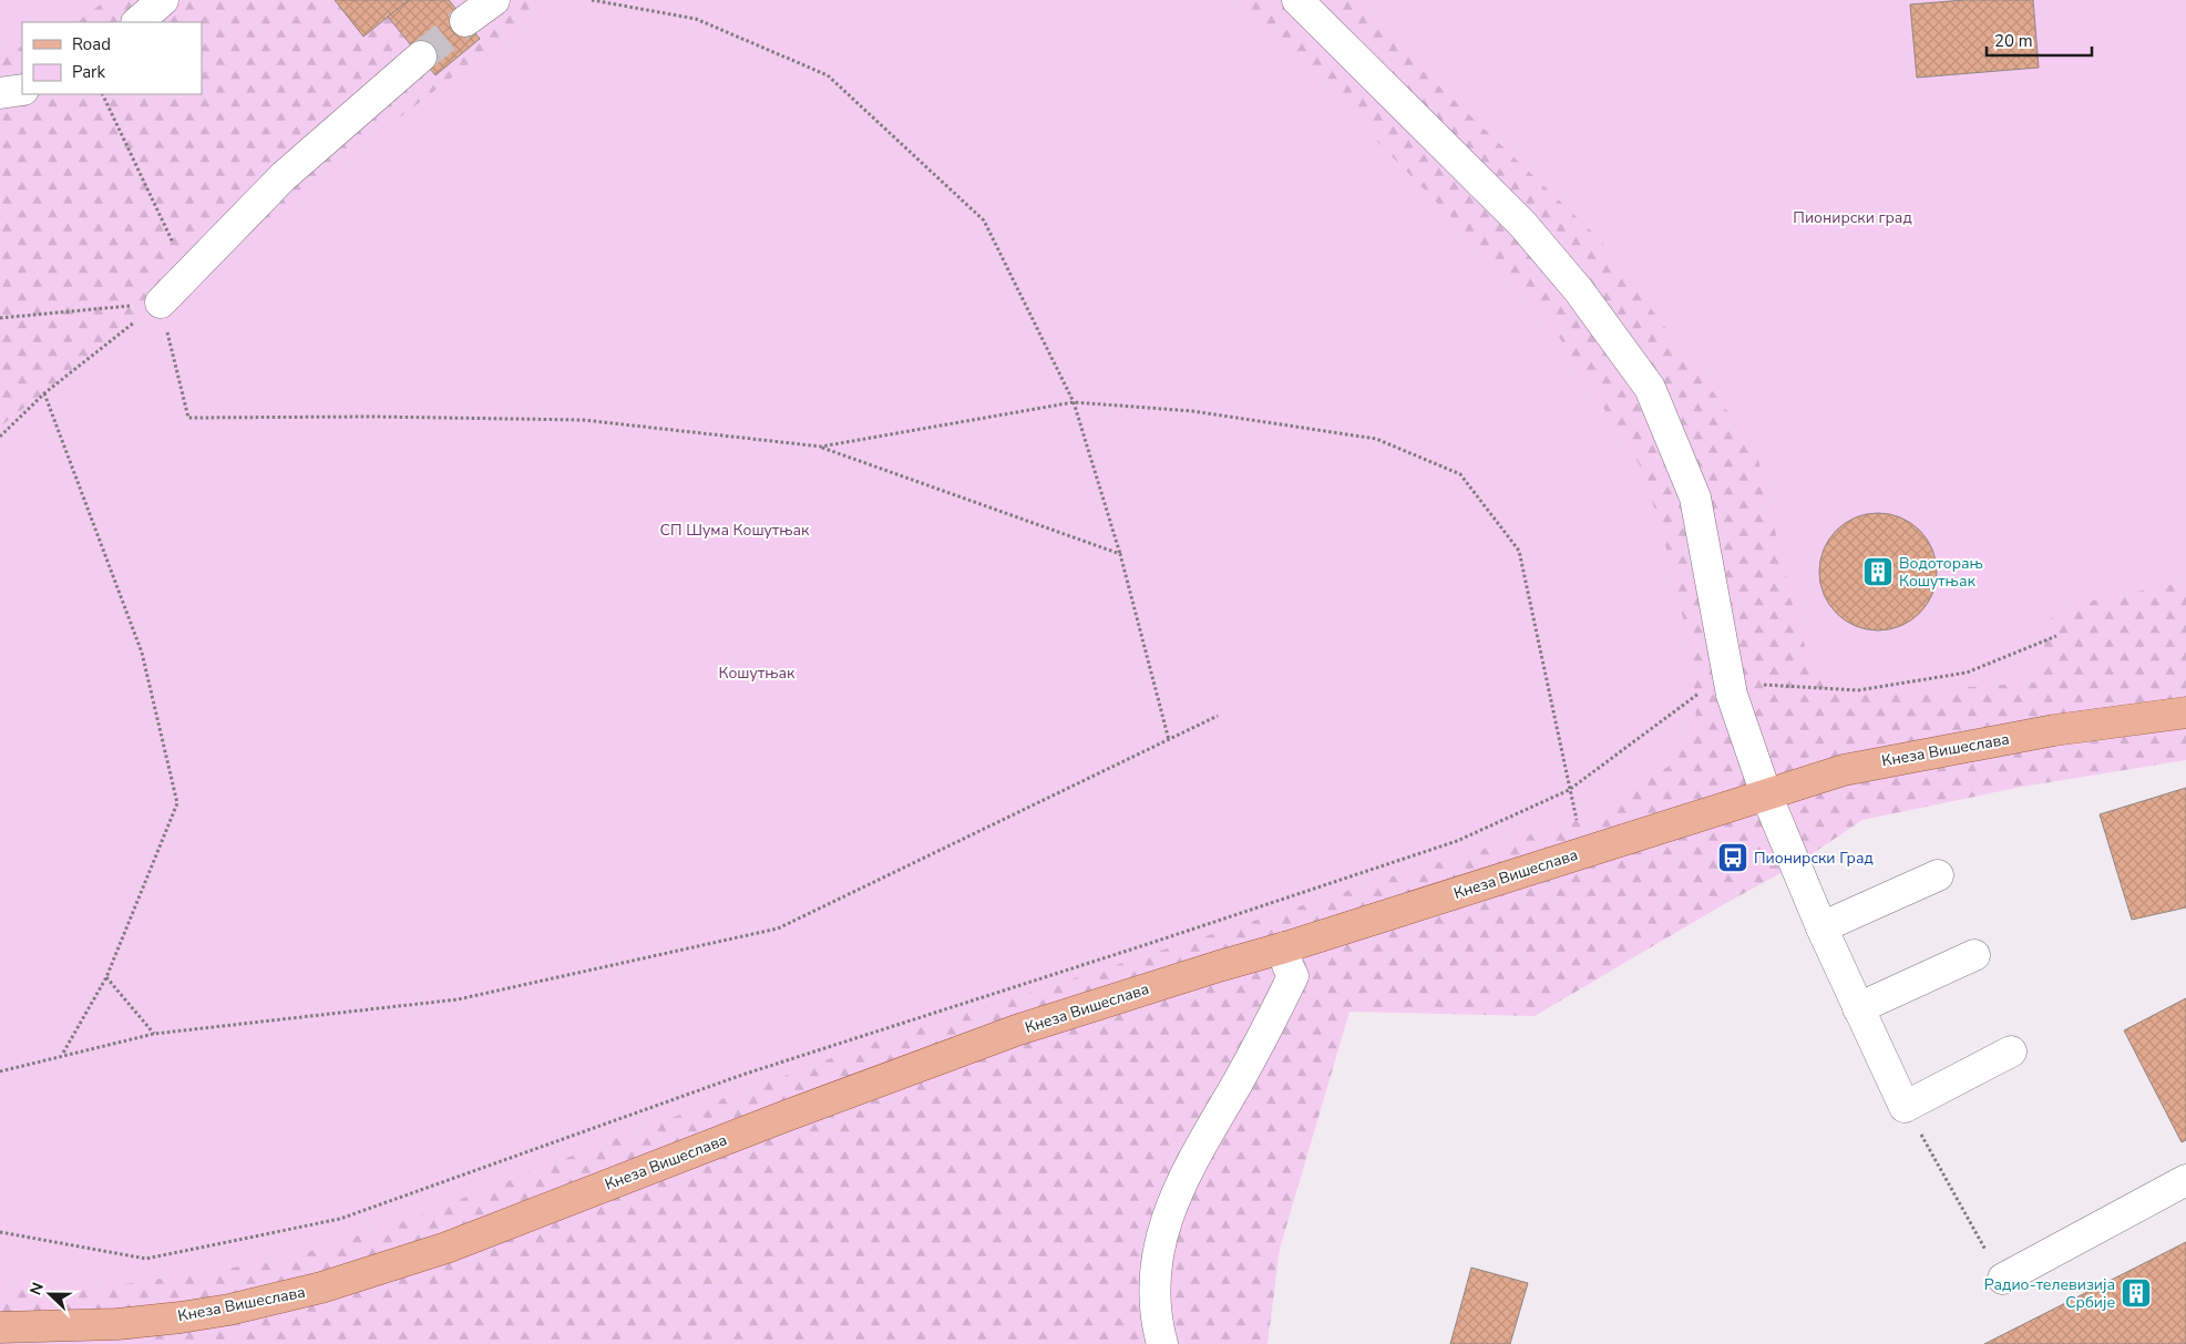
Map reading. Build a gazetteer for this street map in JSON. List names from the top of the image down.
{
  "streets": {
    "main road": ["Кнеза Вишеслава"]
  },
  "parks": ["Пионирски град", "СП Шума Кошутњак", "Кошутњак"],
  "places": {
    "building": ["Водоторањ Кошутњак", "Радио-телевизија Србије"],
    "bus stop": ["Пионирски Град"]
  },
  "legend": ["Road", "Park"],
  "scale_bar": "20 m",
  "north": "left"
}
